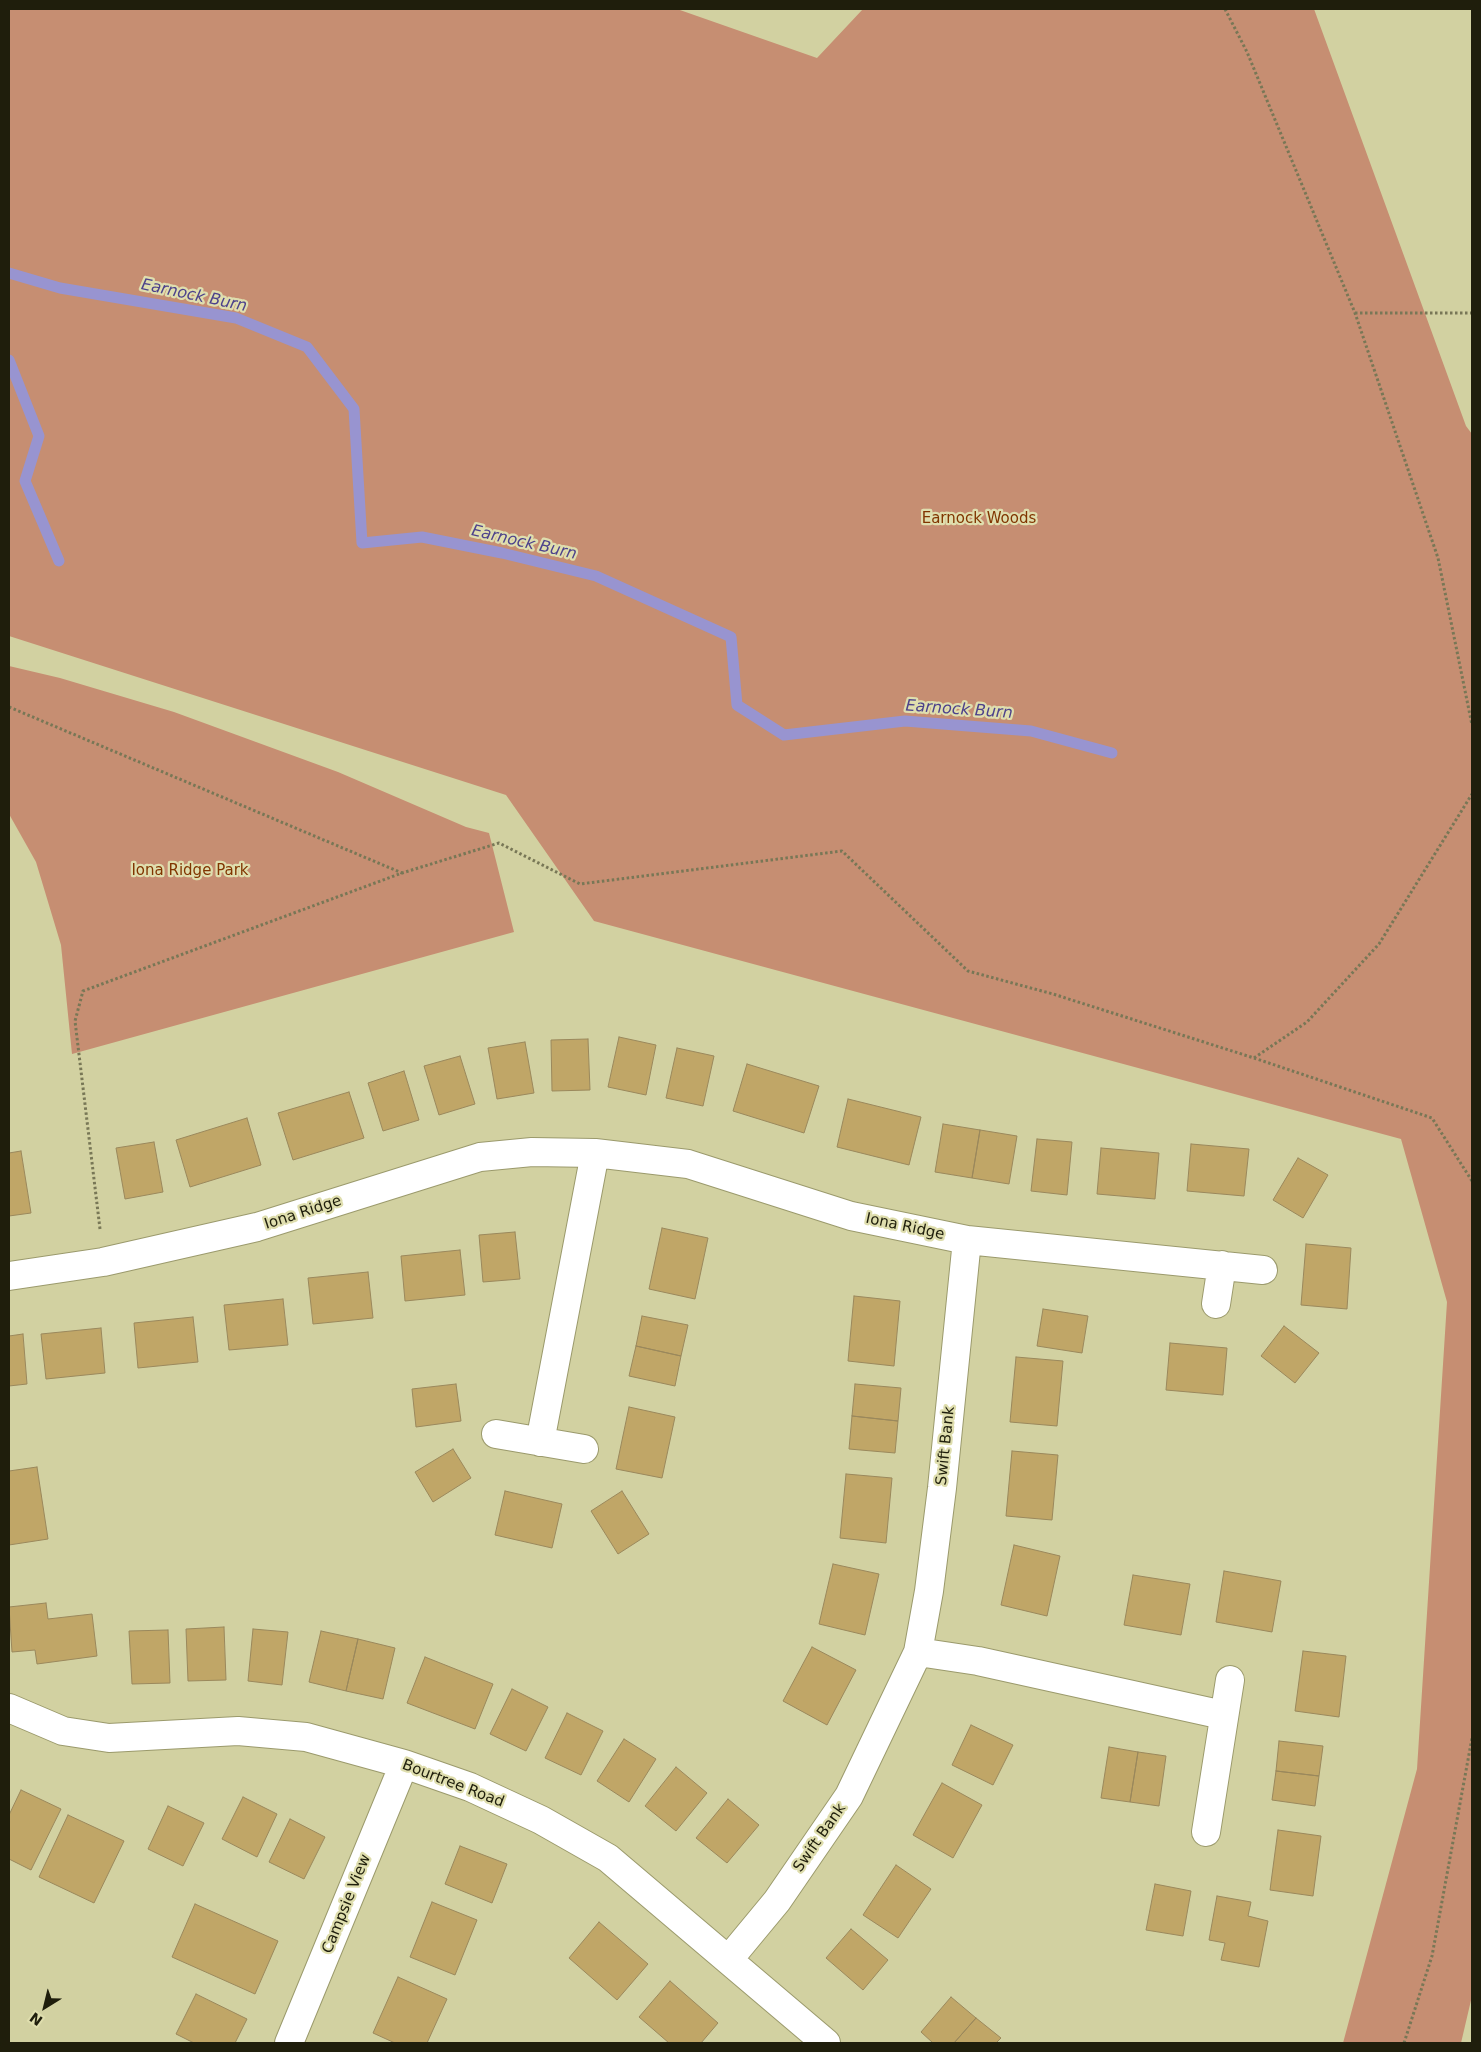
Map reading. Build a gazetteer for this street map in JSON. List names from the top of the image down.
{
  "streets": {
    "street": [
      "Iona Ridge",
      "Swift Bank",
      "Bourtree Road",
      "Campsie View"
    ]
  },
  "crossings": [
    ["Iona Ridge", "Swift Bank"],
    ["Swift Bank", "Bourtree Road"],
    ["Bourtree Road", "Campsie View"]
  ],
  "water": ["Earnock Burn"],
  "parks": ["Earnock Woods", "Iona Ridge Park"],
  "north": "bottom left"
}
